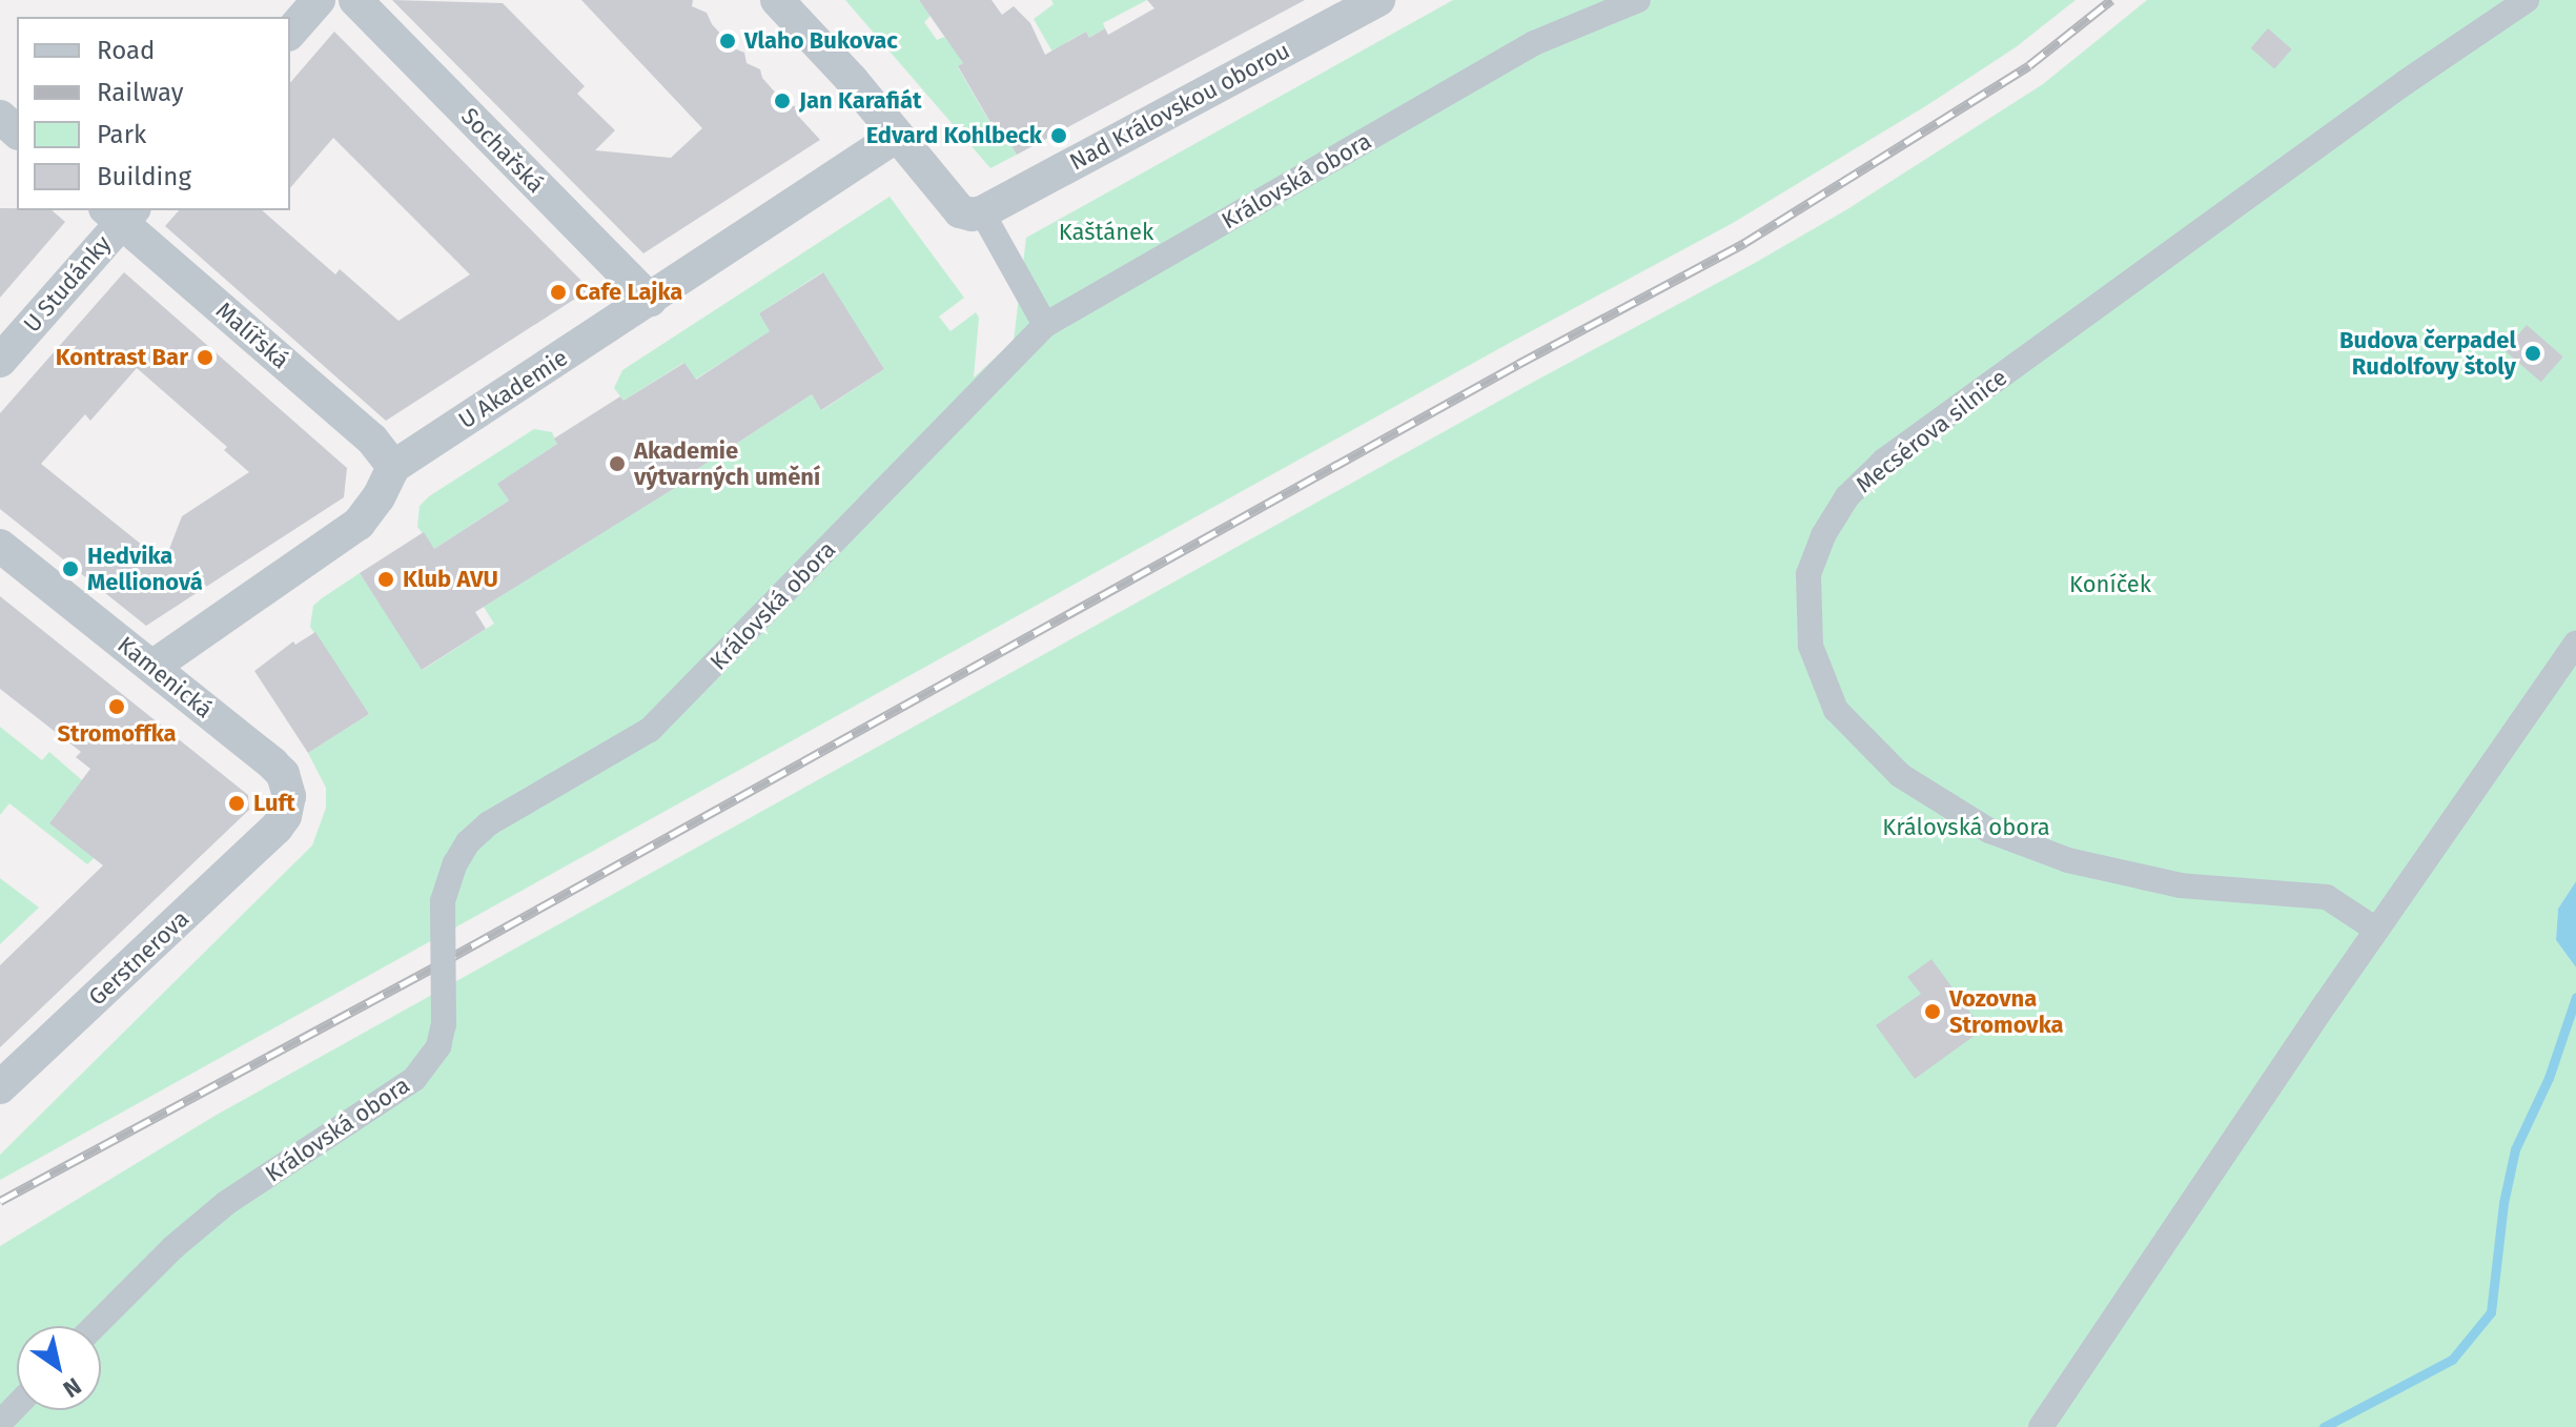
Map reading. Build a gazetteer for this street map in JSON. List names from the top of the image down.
{
  "streets": {
    "street": [
      "Nad Královskou oborou",
      "Sochařská",
      "Královská obora",
      "U Studánky",
      "Malířská",
      "U Akademie",
      "Mecsérova silnice",
      "Kamenická",
      "Gerstnerova"
    ]
  },
  "crossings": [
    ["Sochařská", "U Akademie"],
    ["U Studánky", "Malířská"],
    ["Malířská", "U Akademie"],
    ["U Akademie", "Kamenická"],
    ["Kamenická", "Gerstnerova"]
  ],
  "parks": ["Kaštánek", "Koníček", "Královská obora"],
  "places": [
    "Vlaho Bukovac",
    "Jan Karafiát",
    "Edvard Kohlbeck",
    "Cafe Lajka",
    "Budova čerpadel Rudolfovy štoly",
    "Kontrast Bar",
    "Akademie výtvarných umění",
    "Hedvika Mellionová",
    "Klub AVU",
    "Stromoffka",
    "Luft",
    "Vozovna Stromovka"
  ],
  "legend": [
    "Road",
    "Railway",
    "Park",
    "Building"
  ],
  "north": "bottom right"
}
